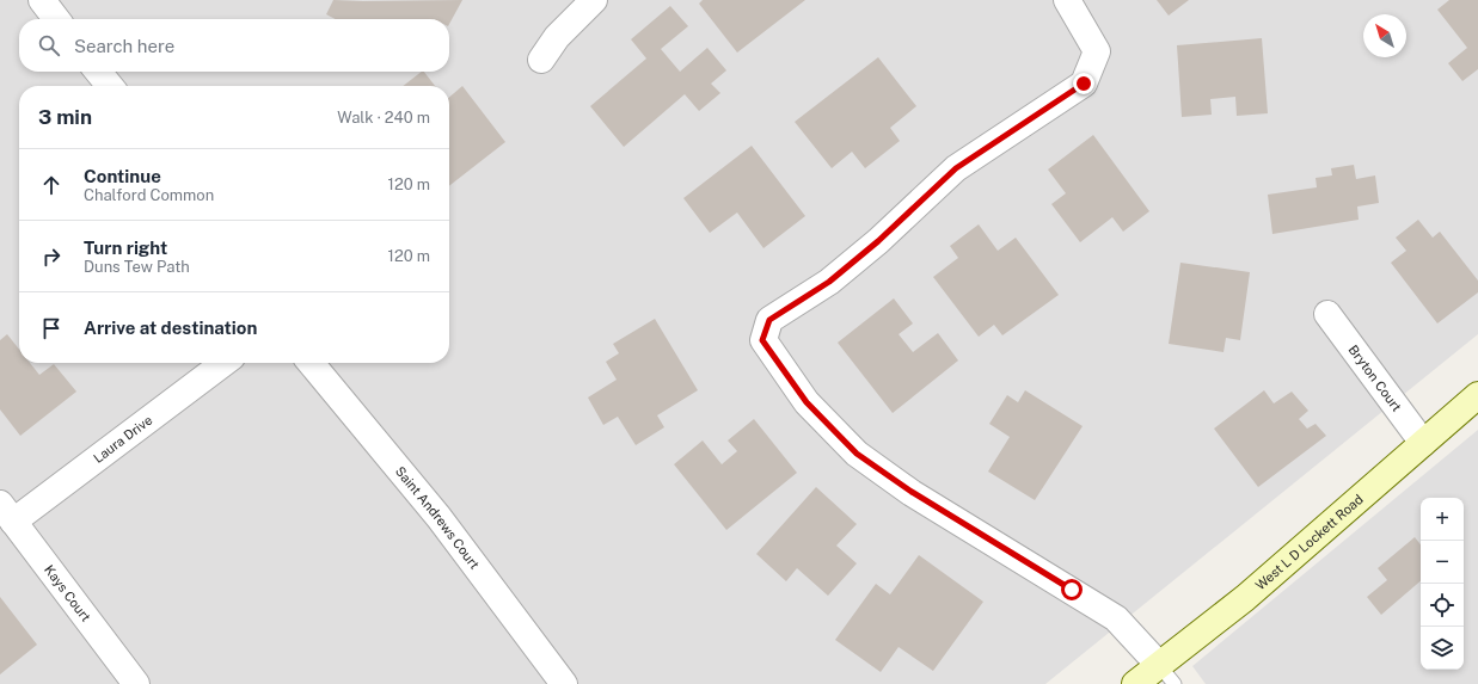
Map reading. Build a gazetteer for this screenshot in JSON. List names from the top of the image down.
{
  "streets": {
    "main road": ["West L D Lockett Road"],
    "street": [
      "Bryton Court",
      "Laura Drive",
      "Saint Andrews Court",
      "Kays Court"
    ]
  },
  "crossings": [
    ["Bryton Court", "West L D Lockett Road"],
    ["Laura Drive", "Kays Court"]
  ],
  "north": "top left",
  "page": {
    "search": "Search here",
    "heading": ["3 min", "Walk · 240 m"],
    "list": [
      ["Continue", "Chalford Common", "120 m"],
      ["Turn right", "Duns Tew Path", "120 m"],
      "Arrive at destination"
    ],
    "map_buttons": ["+", "−"]
  }
}
